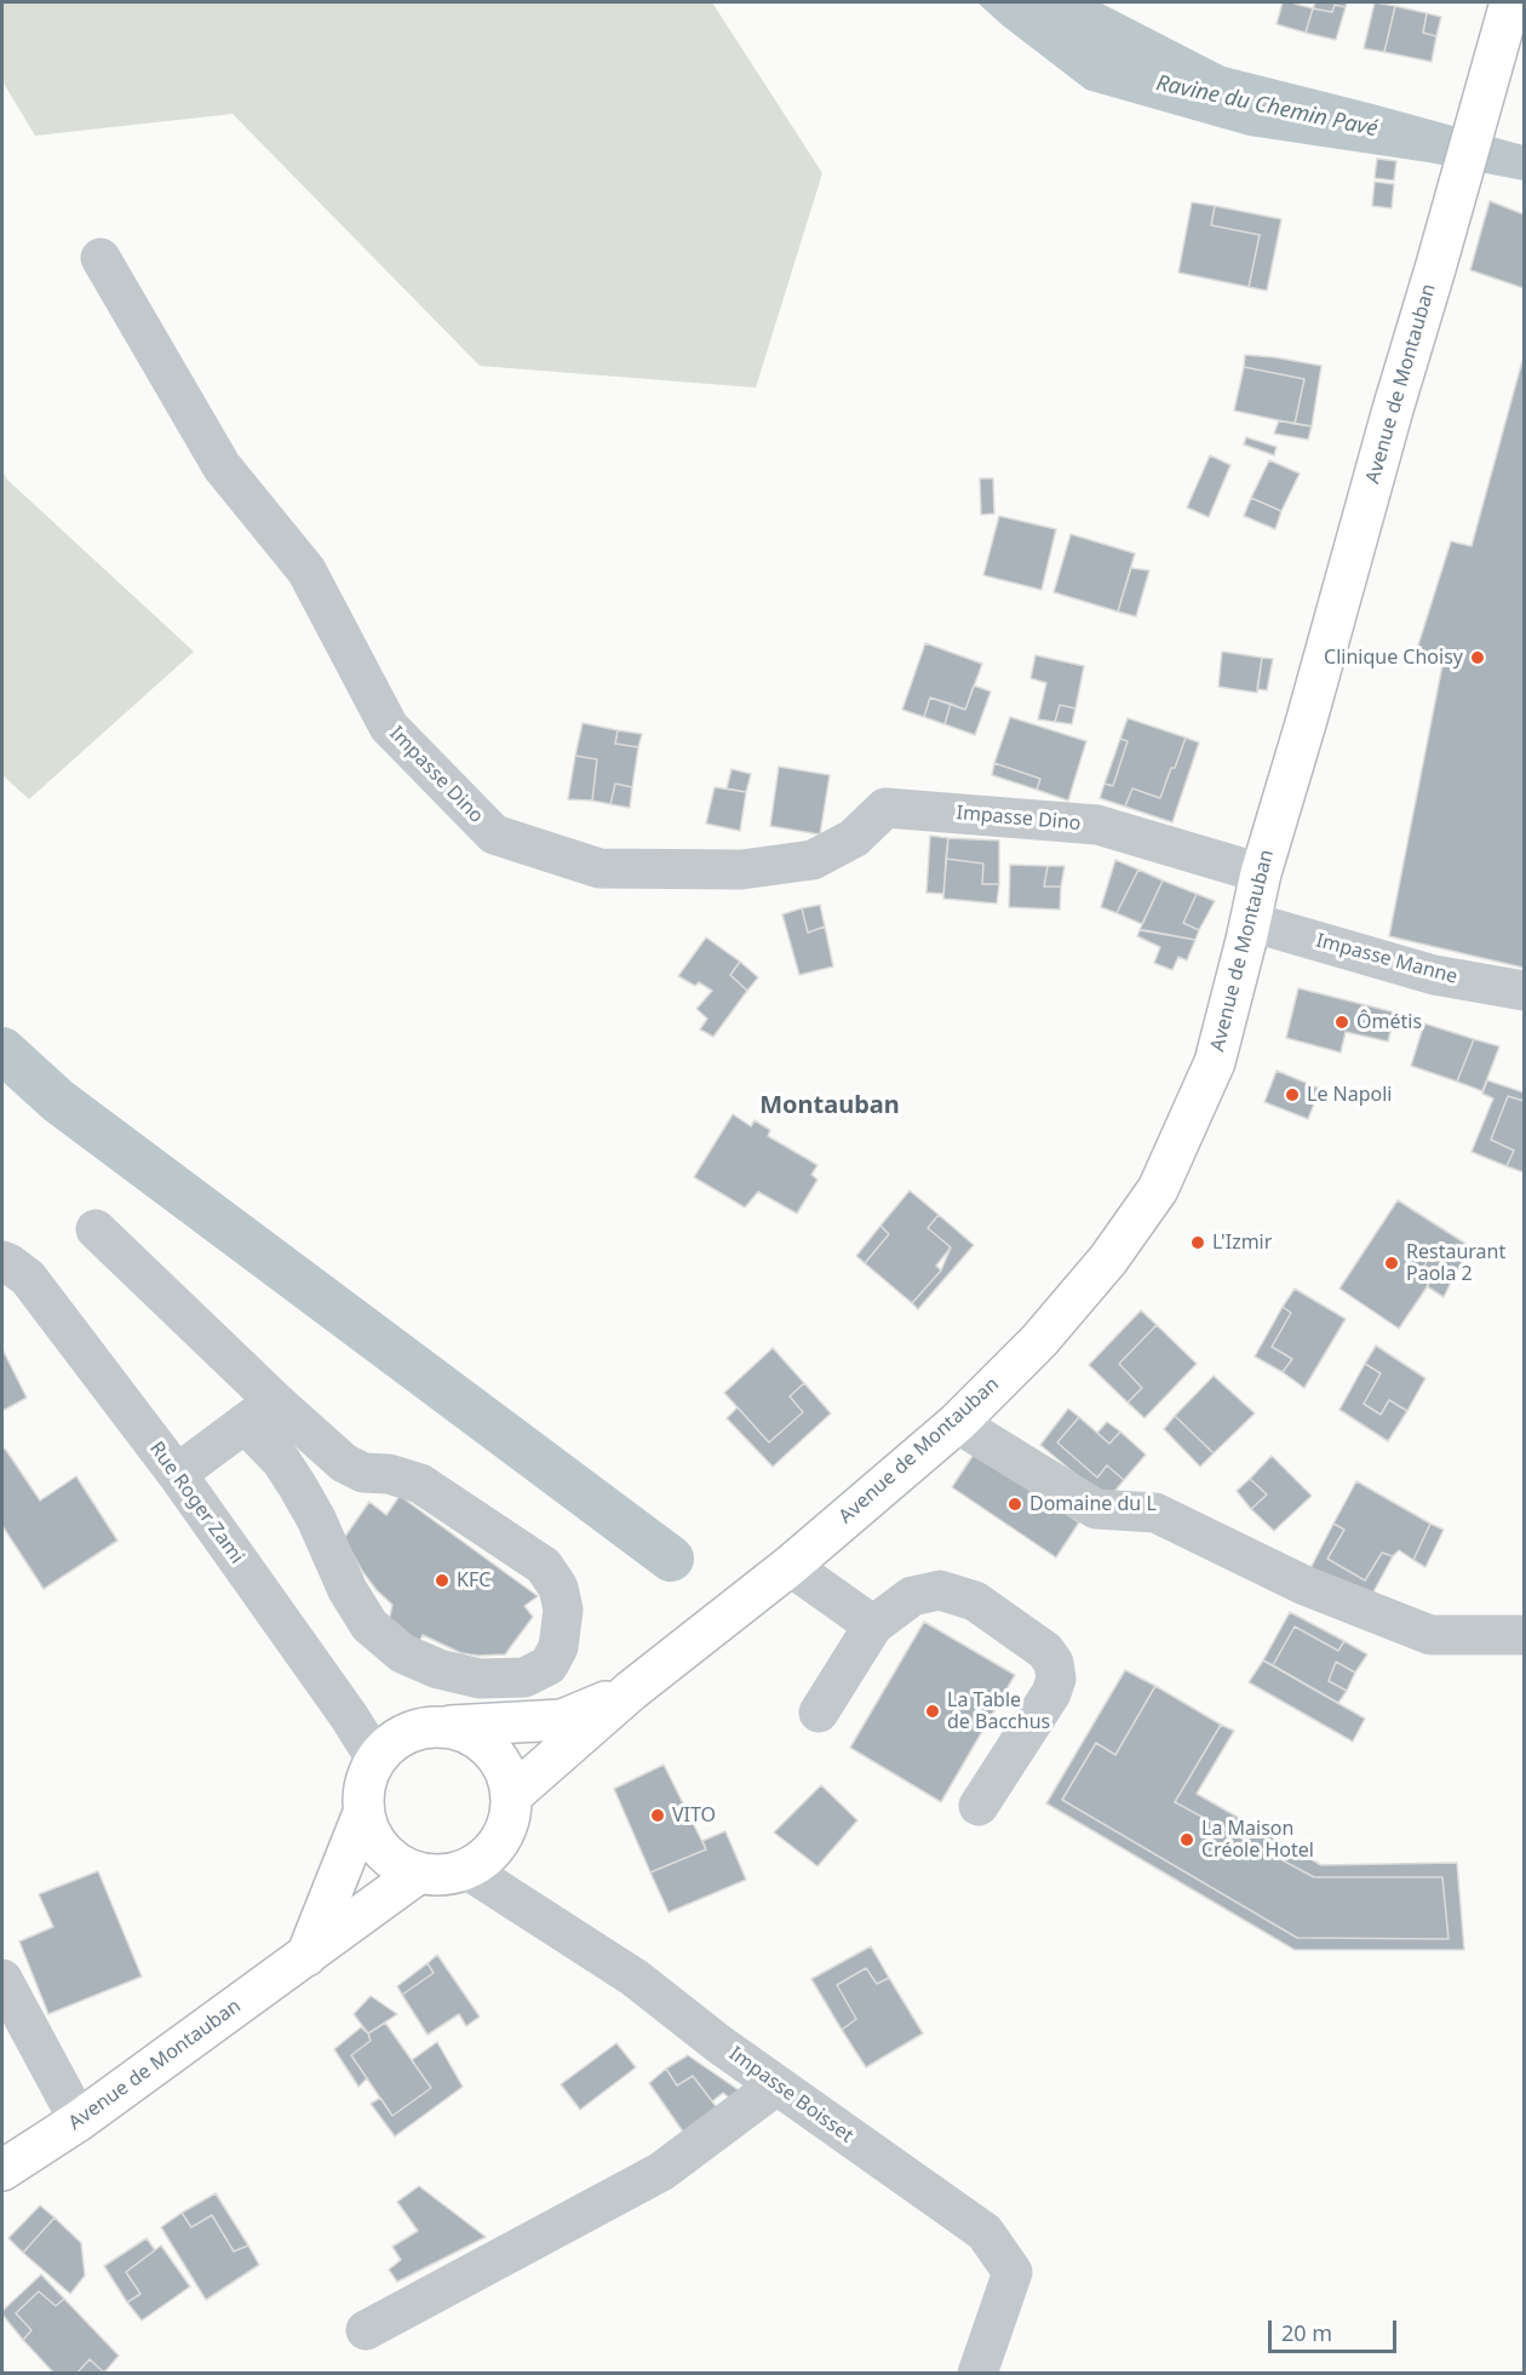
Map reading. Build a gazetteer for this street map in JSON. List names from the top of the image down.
{
  "streets": {
    "main road": ["Avenue de Montauban"],
    "street": [
      "Impasse Dino",
      "Impasse Manne",
      "Rue Roger Zami",
      "Impasse Boisset"
    ]
  },
  "crossings": [
    ["Avenue de Montauban", "Impasse Dino"],
    ["Avenue de Montauban", "Impasse Manne"],
    ["Avenue de Montauban", "Rue Roger Zami"],
    ["Avenue de Montauban", "Impasse Boisset"],
    ["Rue Roger Zami", "Impasse Boisset"]
  ],
  "districts": ["Montauban"],
  "water": ["Ravine du Chemin Pavé"],
  "places": [
    "Clinique Choisy",
    "Ômétis",
    "Le Napoli",
    "L'Izmir",
    "Restaurant Paola 2",
    "Domaine du L",
    "KFC",
    "La Table de Bacchus",
    "VITO",
    "La Maison Créole Hotel"
  ],
  "scale_bar": "20 m"
}
